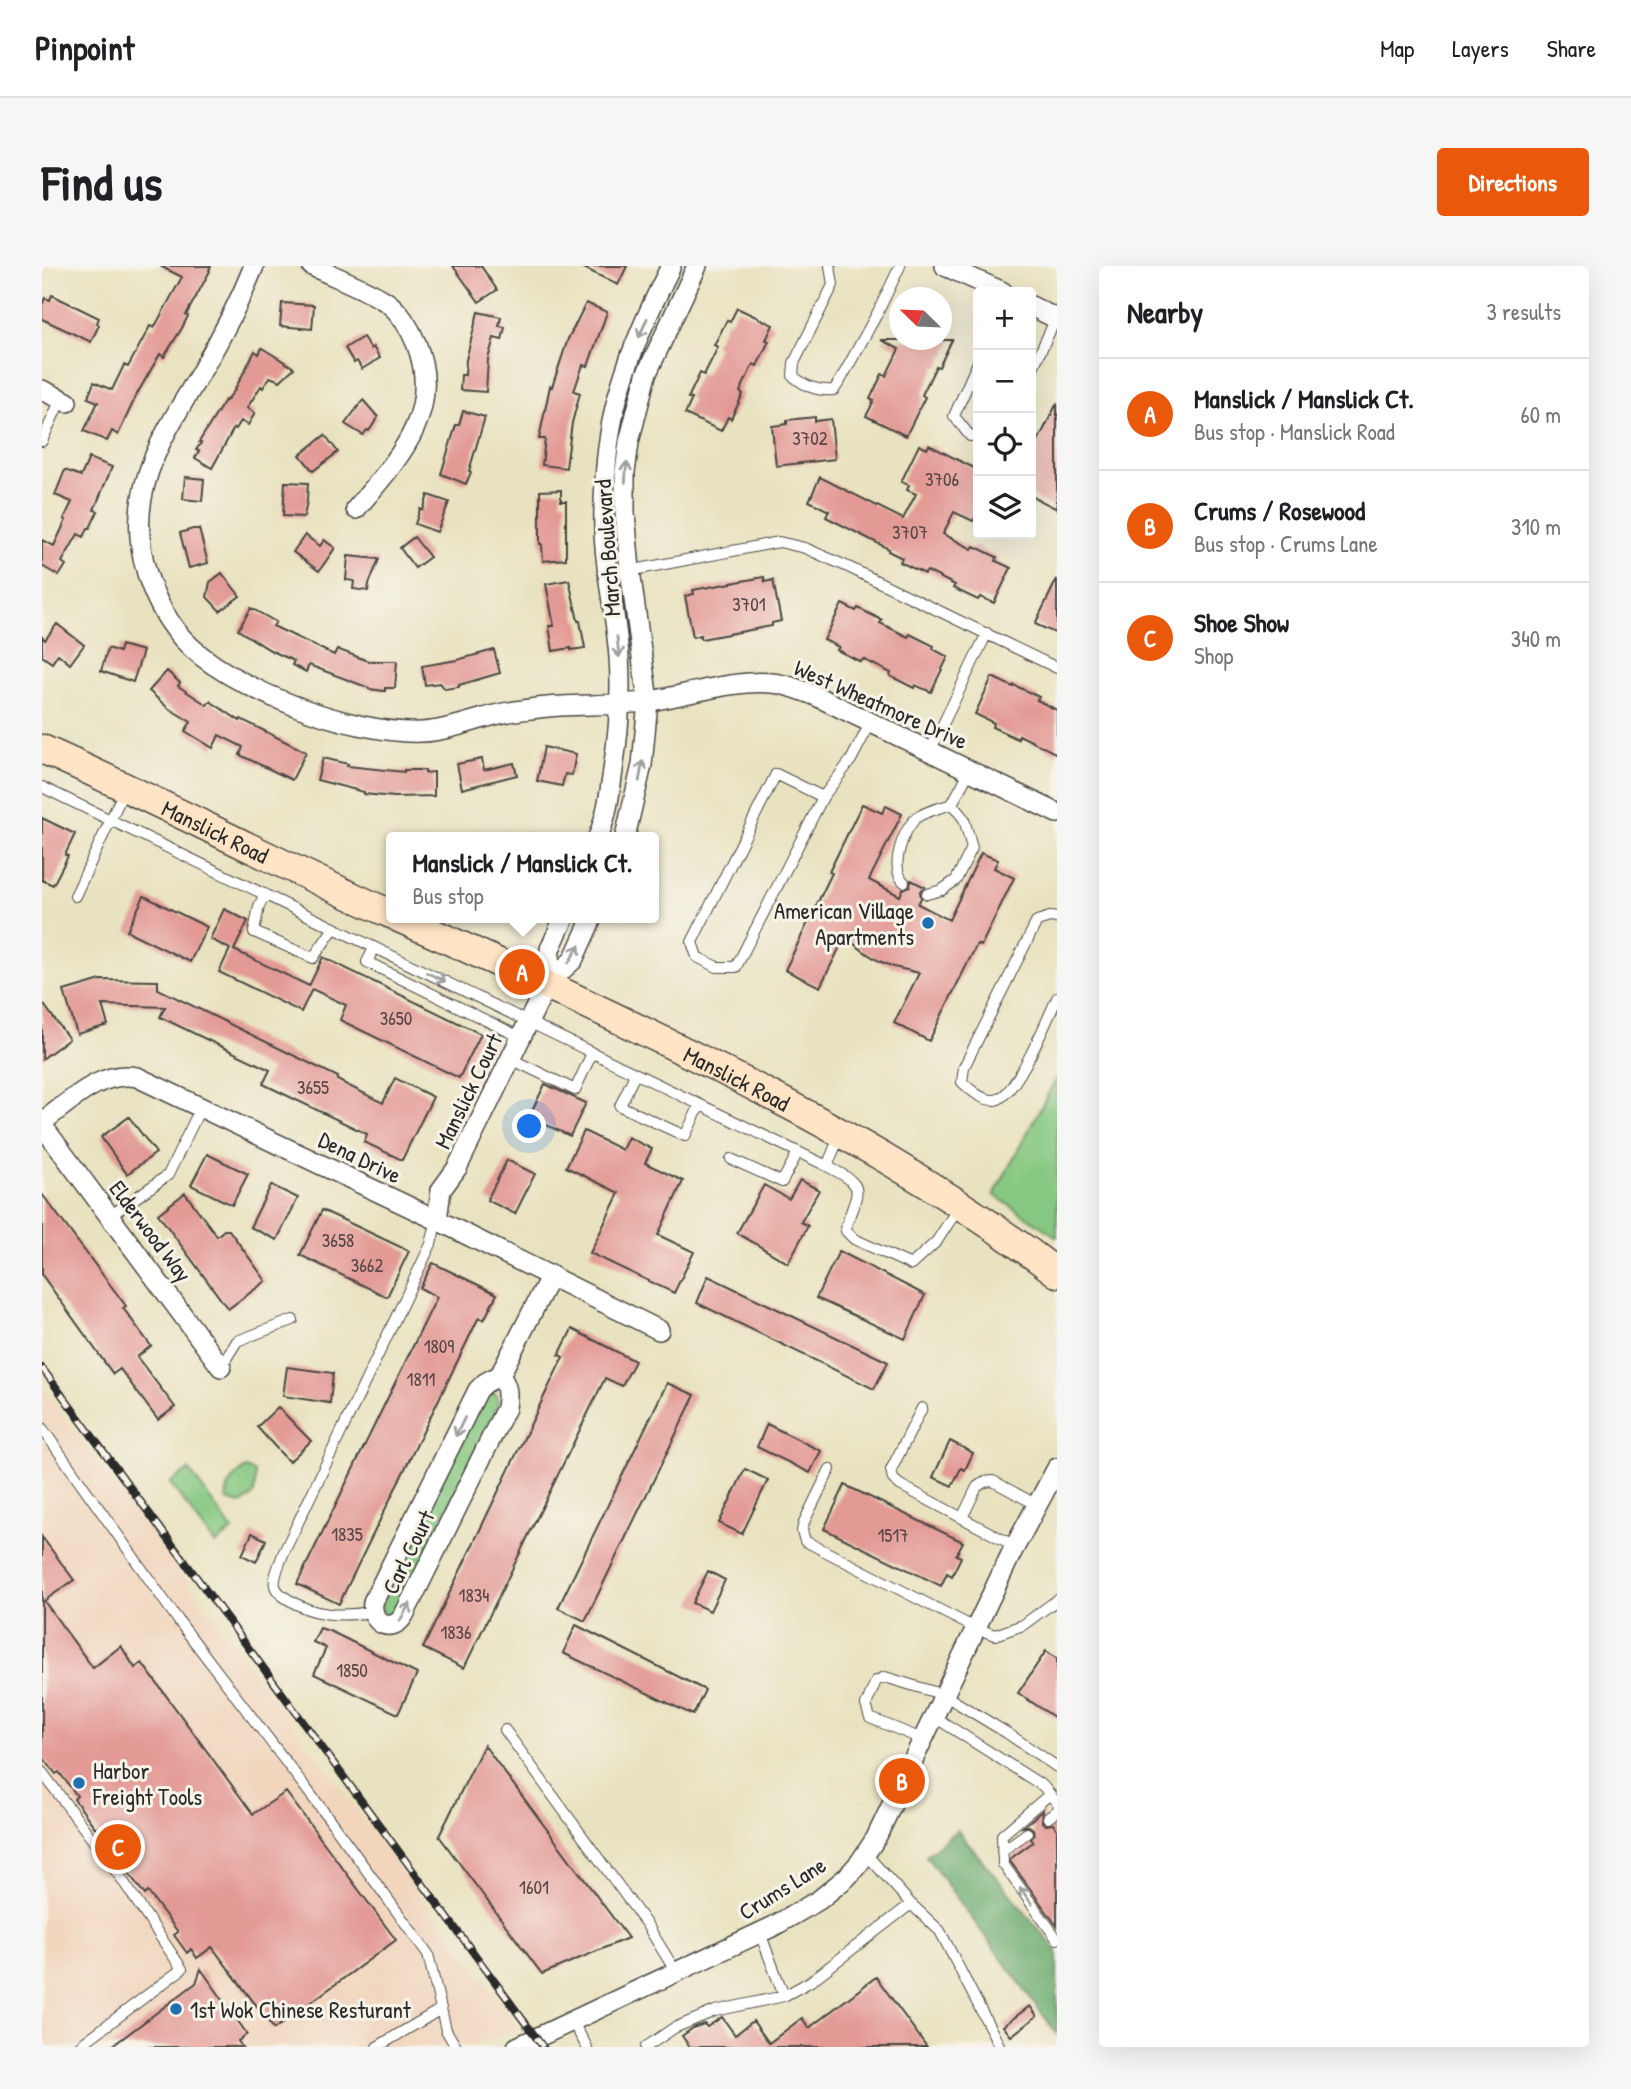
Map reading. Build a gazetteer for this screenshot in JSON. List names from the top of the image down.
{
  "streets": {
    "main road": ["Manslick Road"],
    "street": [
      "March Boulevard",
      "West Wheatmore Drive",
      "Manslick Court",
      "Dena Drive",
      "Elderwood Way",
      "Carl Court",
      "Crums Lane"
    ]
  },
  "crossings": [
    ["March Boulevard", "West Wheatmore Drive"],
    ["Manslick Road", "Manslick Court"],
    ["Manslick Court", "Dena Drive"],
    ["Dena Drive", "Elderwood Way"],
    ["Dena Drive", "Carl Court"]
  ],
  "places": ["American Village Apartments", "Harbor Freight Tools", "1st Wok Chinese Resturant"],
  "house_numbers": [
    "3702",
    "3706",
    "3707",
    "3701",
    "3650",
    "3655",
    "3658",
    "3662",
    "1809",
    "1811",
    "1835",
    "1517",
    "1834",
    "1836",
    "1850",
    "1601"
  ],
  "north": "top left",
  "page": {
    "header": "Pinpoint",
    "nav": ["Map", "Layers", "Share"],
    "buttons": "Directions",
    "title": "Find us",
    "heading": ["Nearby", "3 results"],
    "map_buttons": ["+", "−"],
    "list": [
      {
        "mark": "A",
        "name": "Manslick / Manslick Ct.",
        "note": "Bus stop · Manslick Road",
        "value": "60 m"
      },
      {
        "mark": "B",
        "name": "Crums / Rosewood",
        "note": "Bus stop · Crums Lane",
        "value": "310 m"
      },
      {
        "mark": "C",
        "name": "Shoe Show",
        "note": "Shop",
        "value": "340 m"
      }
    ],
    "popup": ["Manslick / Manslick Ct.", "Bus stop"],
    "pins": ["A", "B", "C"]
  }
}
